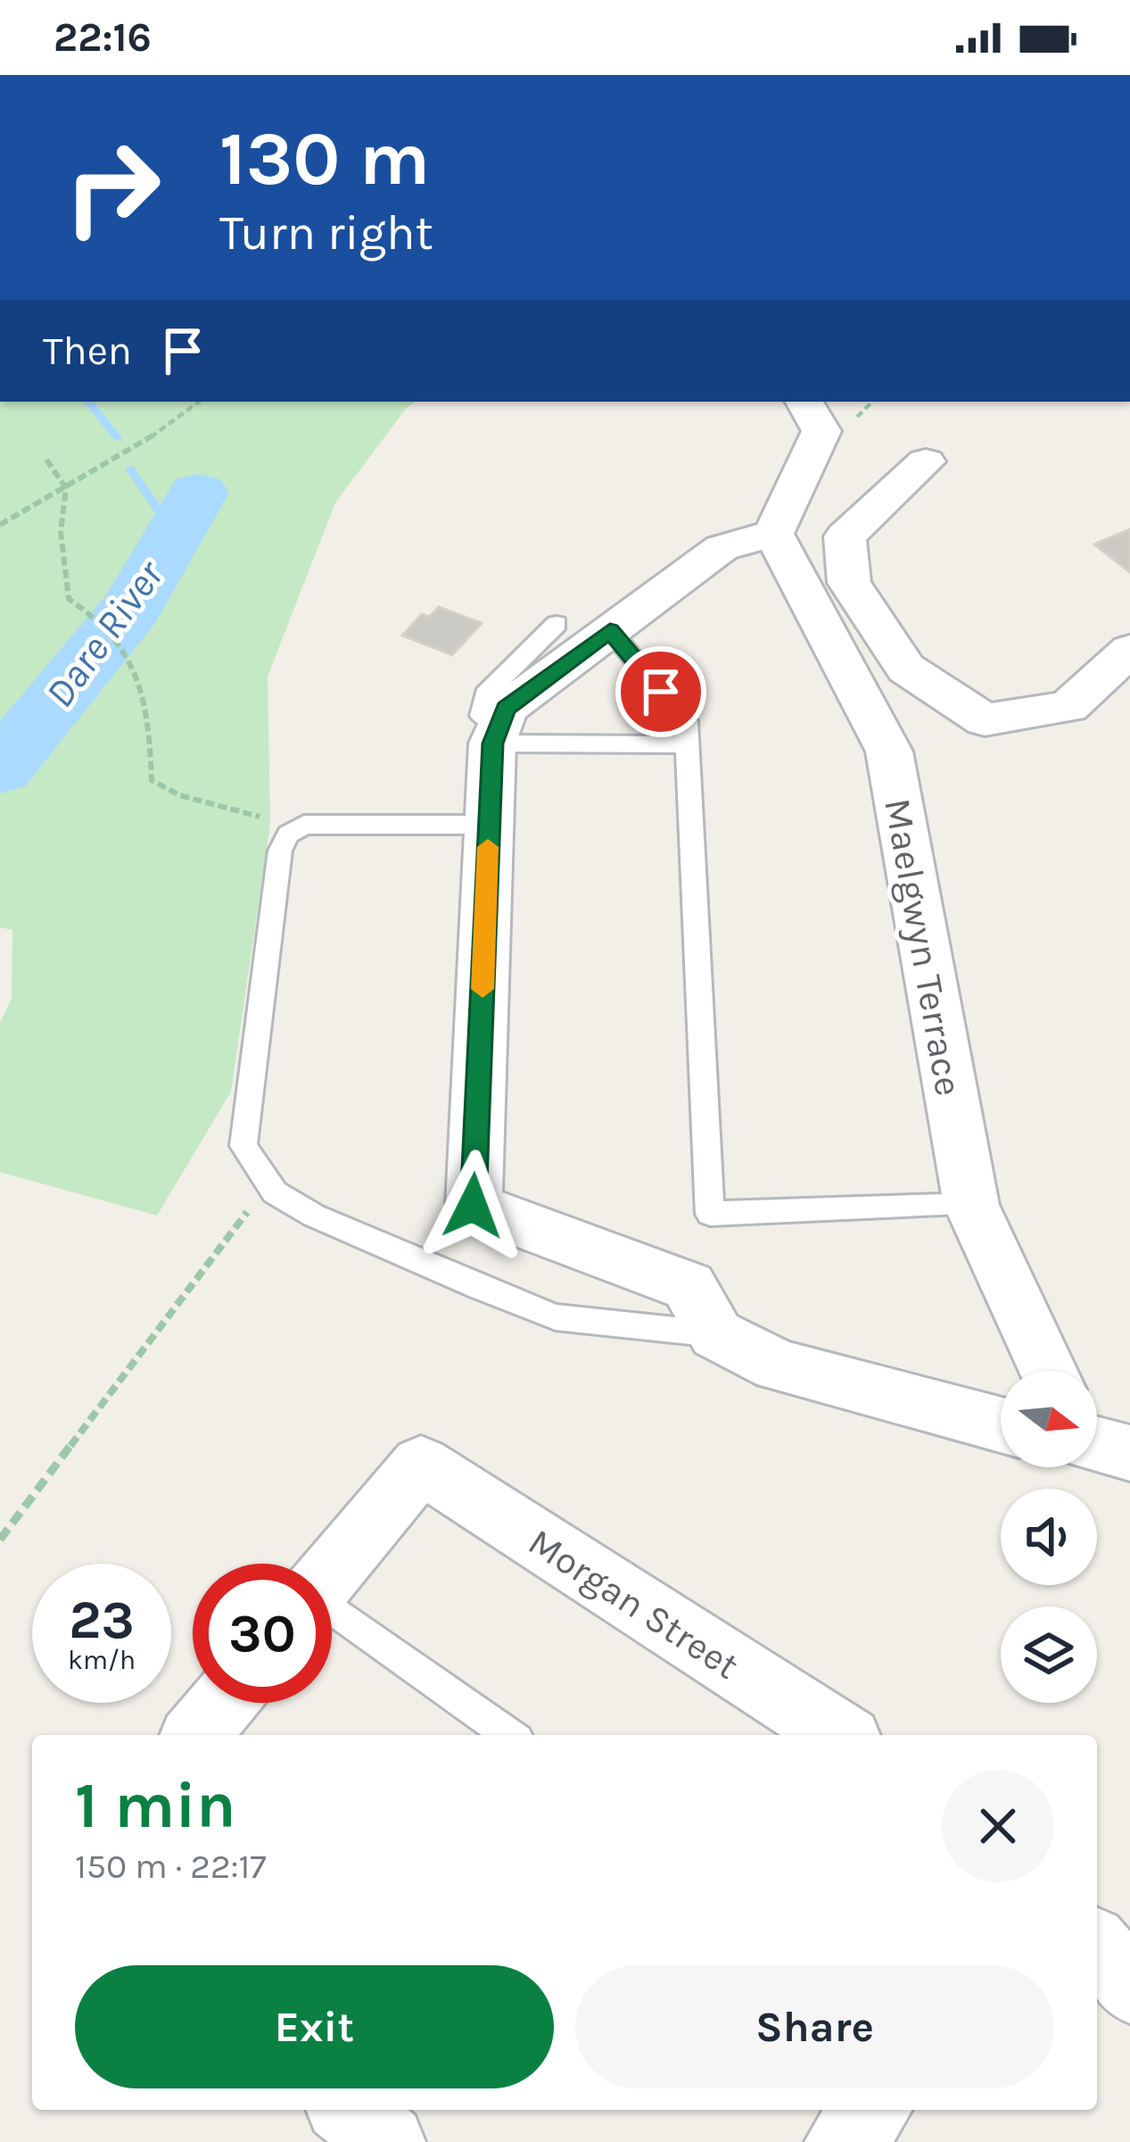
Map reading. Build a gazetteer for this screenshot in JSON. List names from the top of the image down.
{
  "streets": {
    "street": ["Maelgwyn Terrace", "Morgan Street"]
  },
  "water": ["Dare River"],
  "north": "right",
  "page": {
    "status": "22:16",
    "turn": ["130 m", "Turn right"],
    "then": "Then",
    "speed": "23 km/h",
    "limit": "30",
    "heading": ["1 min", "150 m · 22:17"],
    "buttons": ["Exit", "Share"]
  }
}
